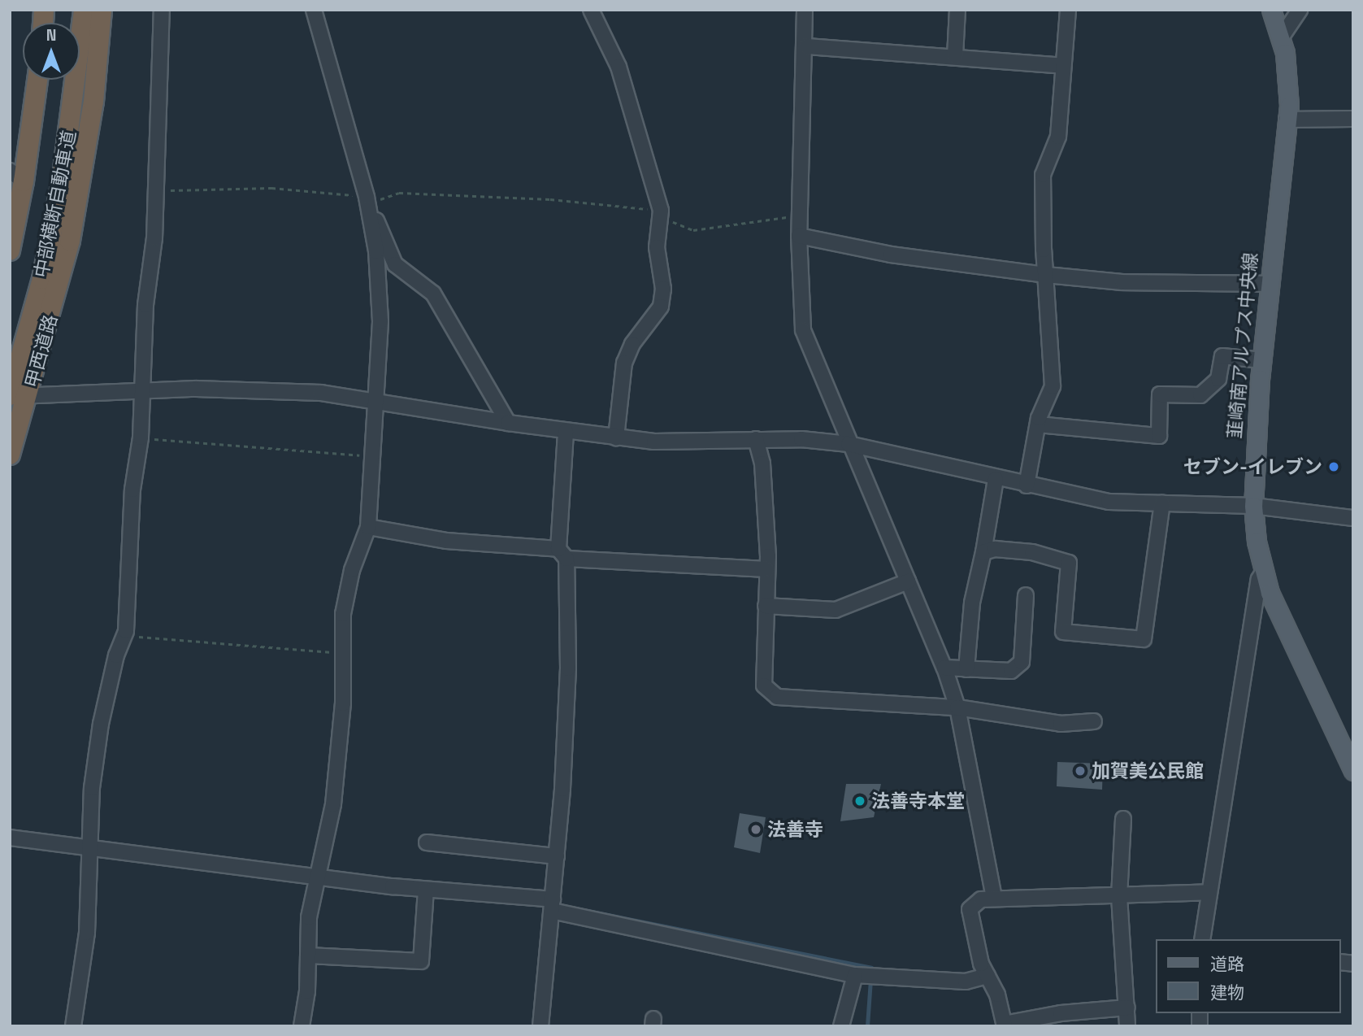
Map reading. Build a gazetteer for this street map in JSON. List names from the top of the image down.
{
  "streets": {
    "highway": ["中部横断自動車道", "甲西道路"],
    "main road": ["韮崎南アルプス中央線"]
  },
  "crossings": [
    ["中部横断自動車道", "甲西道路"]
  ],
  "places": [
    "セブン-イレブン",
    "加賀美公民館",
    "法善寺本堂",
    "法善寺"
  ],
  "legend": ["道路", "建物"],
  "north": "top"
}
